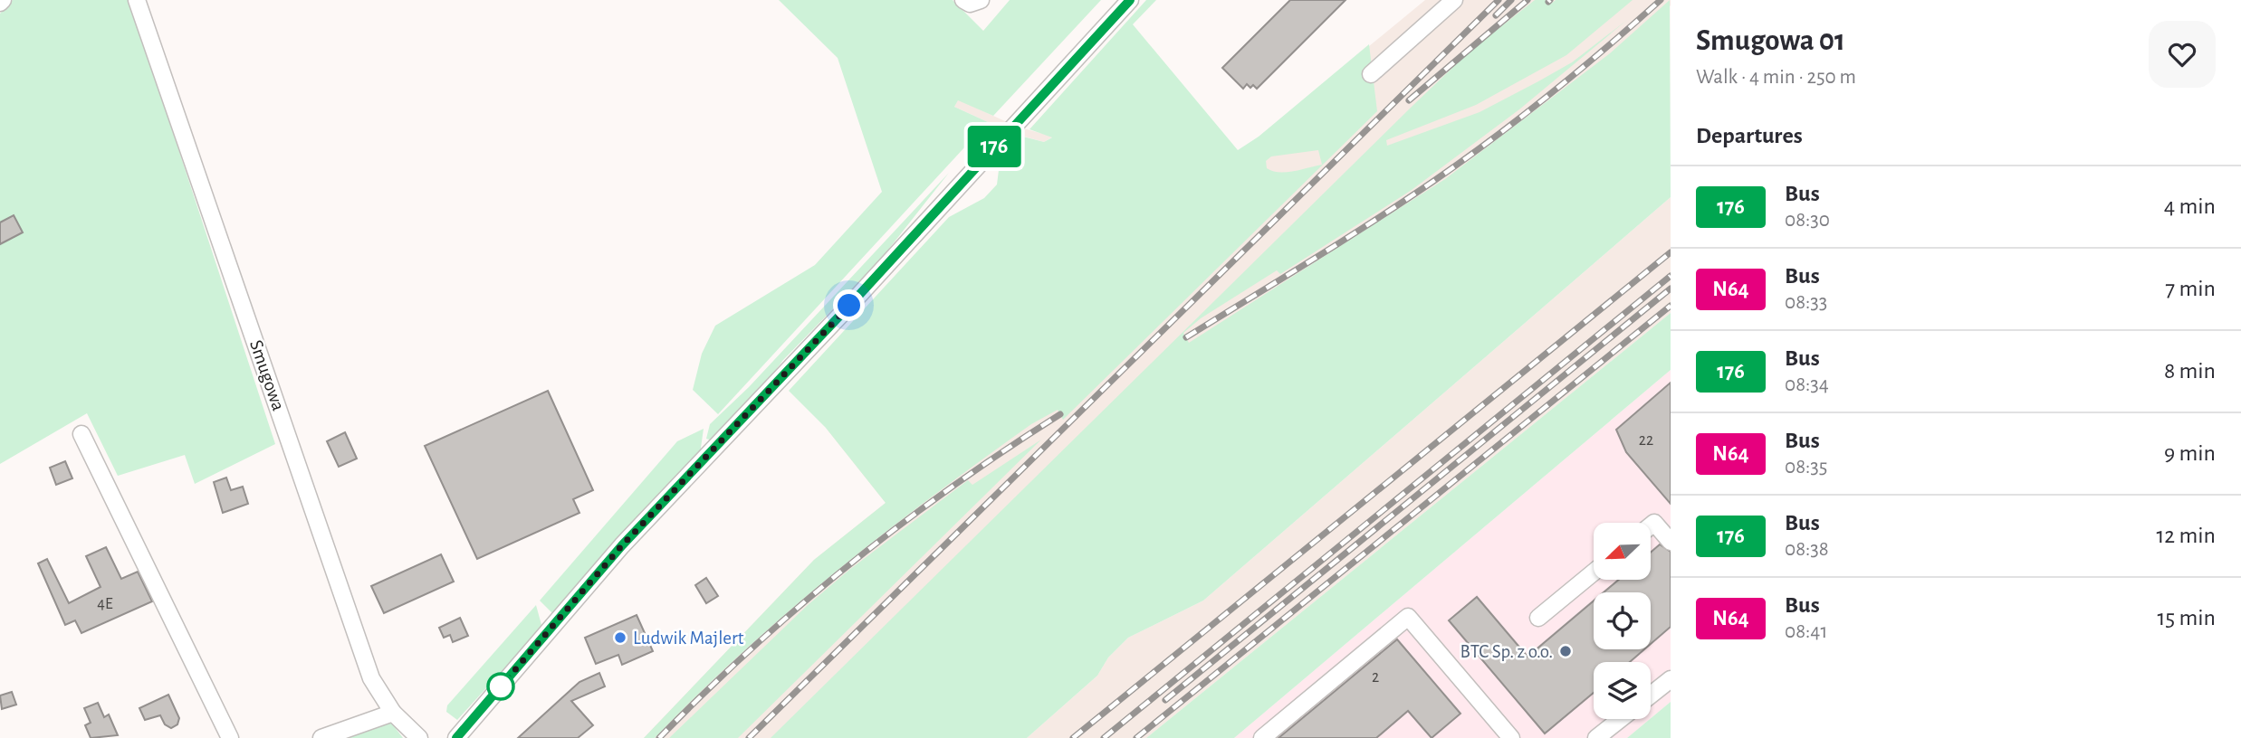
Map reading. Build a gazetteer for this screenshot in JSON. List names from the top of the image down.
{
  "streets": {
    "street": ["Smugowa"]
  },
  "places": ["Ludwik Majlert", "BTC Sp. z o.o."],
  "lines": ["bus line 176"],
  "house_numbers": ["22", "4E", "2"],
  "north": "bottom left",
  "page": {
    "on_map": "176",
    "heading": [
      ["Smugowa 01", "Walk · 4 min · 250 m"],
      "Departures"
    ],
    "list": [
      {
        "mark": "176",
        "name": "Bus",
        "note": "08:30",
        "value": "4 min"
      },
      {
        "mark": "N64",
        "name": "Bus",
        "note": "08:33",
        "value": "7 min"
      },
      {
        "mark": "176",
        "name": "Bus",
        "note": "08:34",
        "value": "8 min"
      },
      {
        "mark": "N64",
        "name": "Bus",
        "note": "08:35",
        "value": "9 min"
      },
      {
        "mark": "176",
        "name": "Bus",
        "note": "08:38",
        "value": "12 min"
      },
      {
        "mark": "N64",
        "name": "Bus",
        "note": "08:41",
        "value": "15 min"
      }
    ]
  }
}
